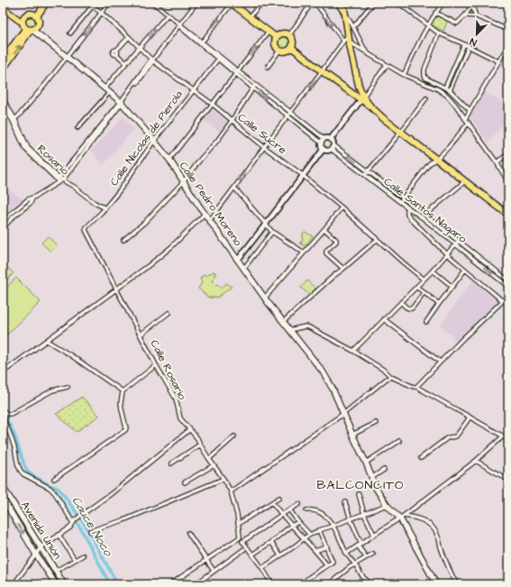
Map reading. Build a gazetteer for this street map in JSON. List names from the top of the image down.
{
  "streets": {
    "main road": ["Calle Pedro Moreno", "Avenida Unión"],
    "street": [
      "Calle Sucre",
      "Calle Nicolas de Pierola",
      "Rosario",
      "Calle Santos Nagaro",
      "Calle Rosario"
    ]
  },
  "crossings": [
    ["Calle Sucre", "Calle Nicolas de Pierola"],
    ["Calle Nicolas de Pierola", "Calle Pedro Moreno"],
    ["Calle Nicolas de Pierola", "Calle Rosario"]
  ],
  "districts": ["BALCONCITO"],
  "water": ["Cauce Noco"],
  "north": "bottom left"
}
